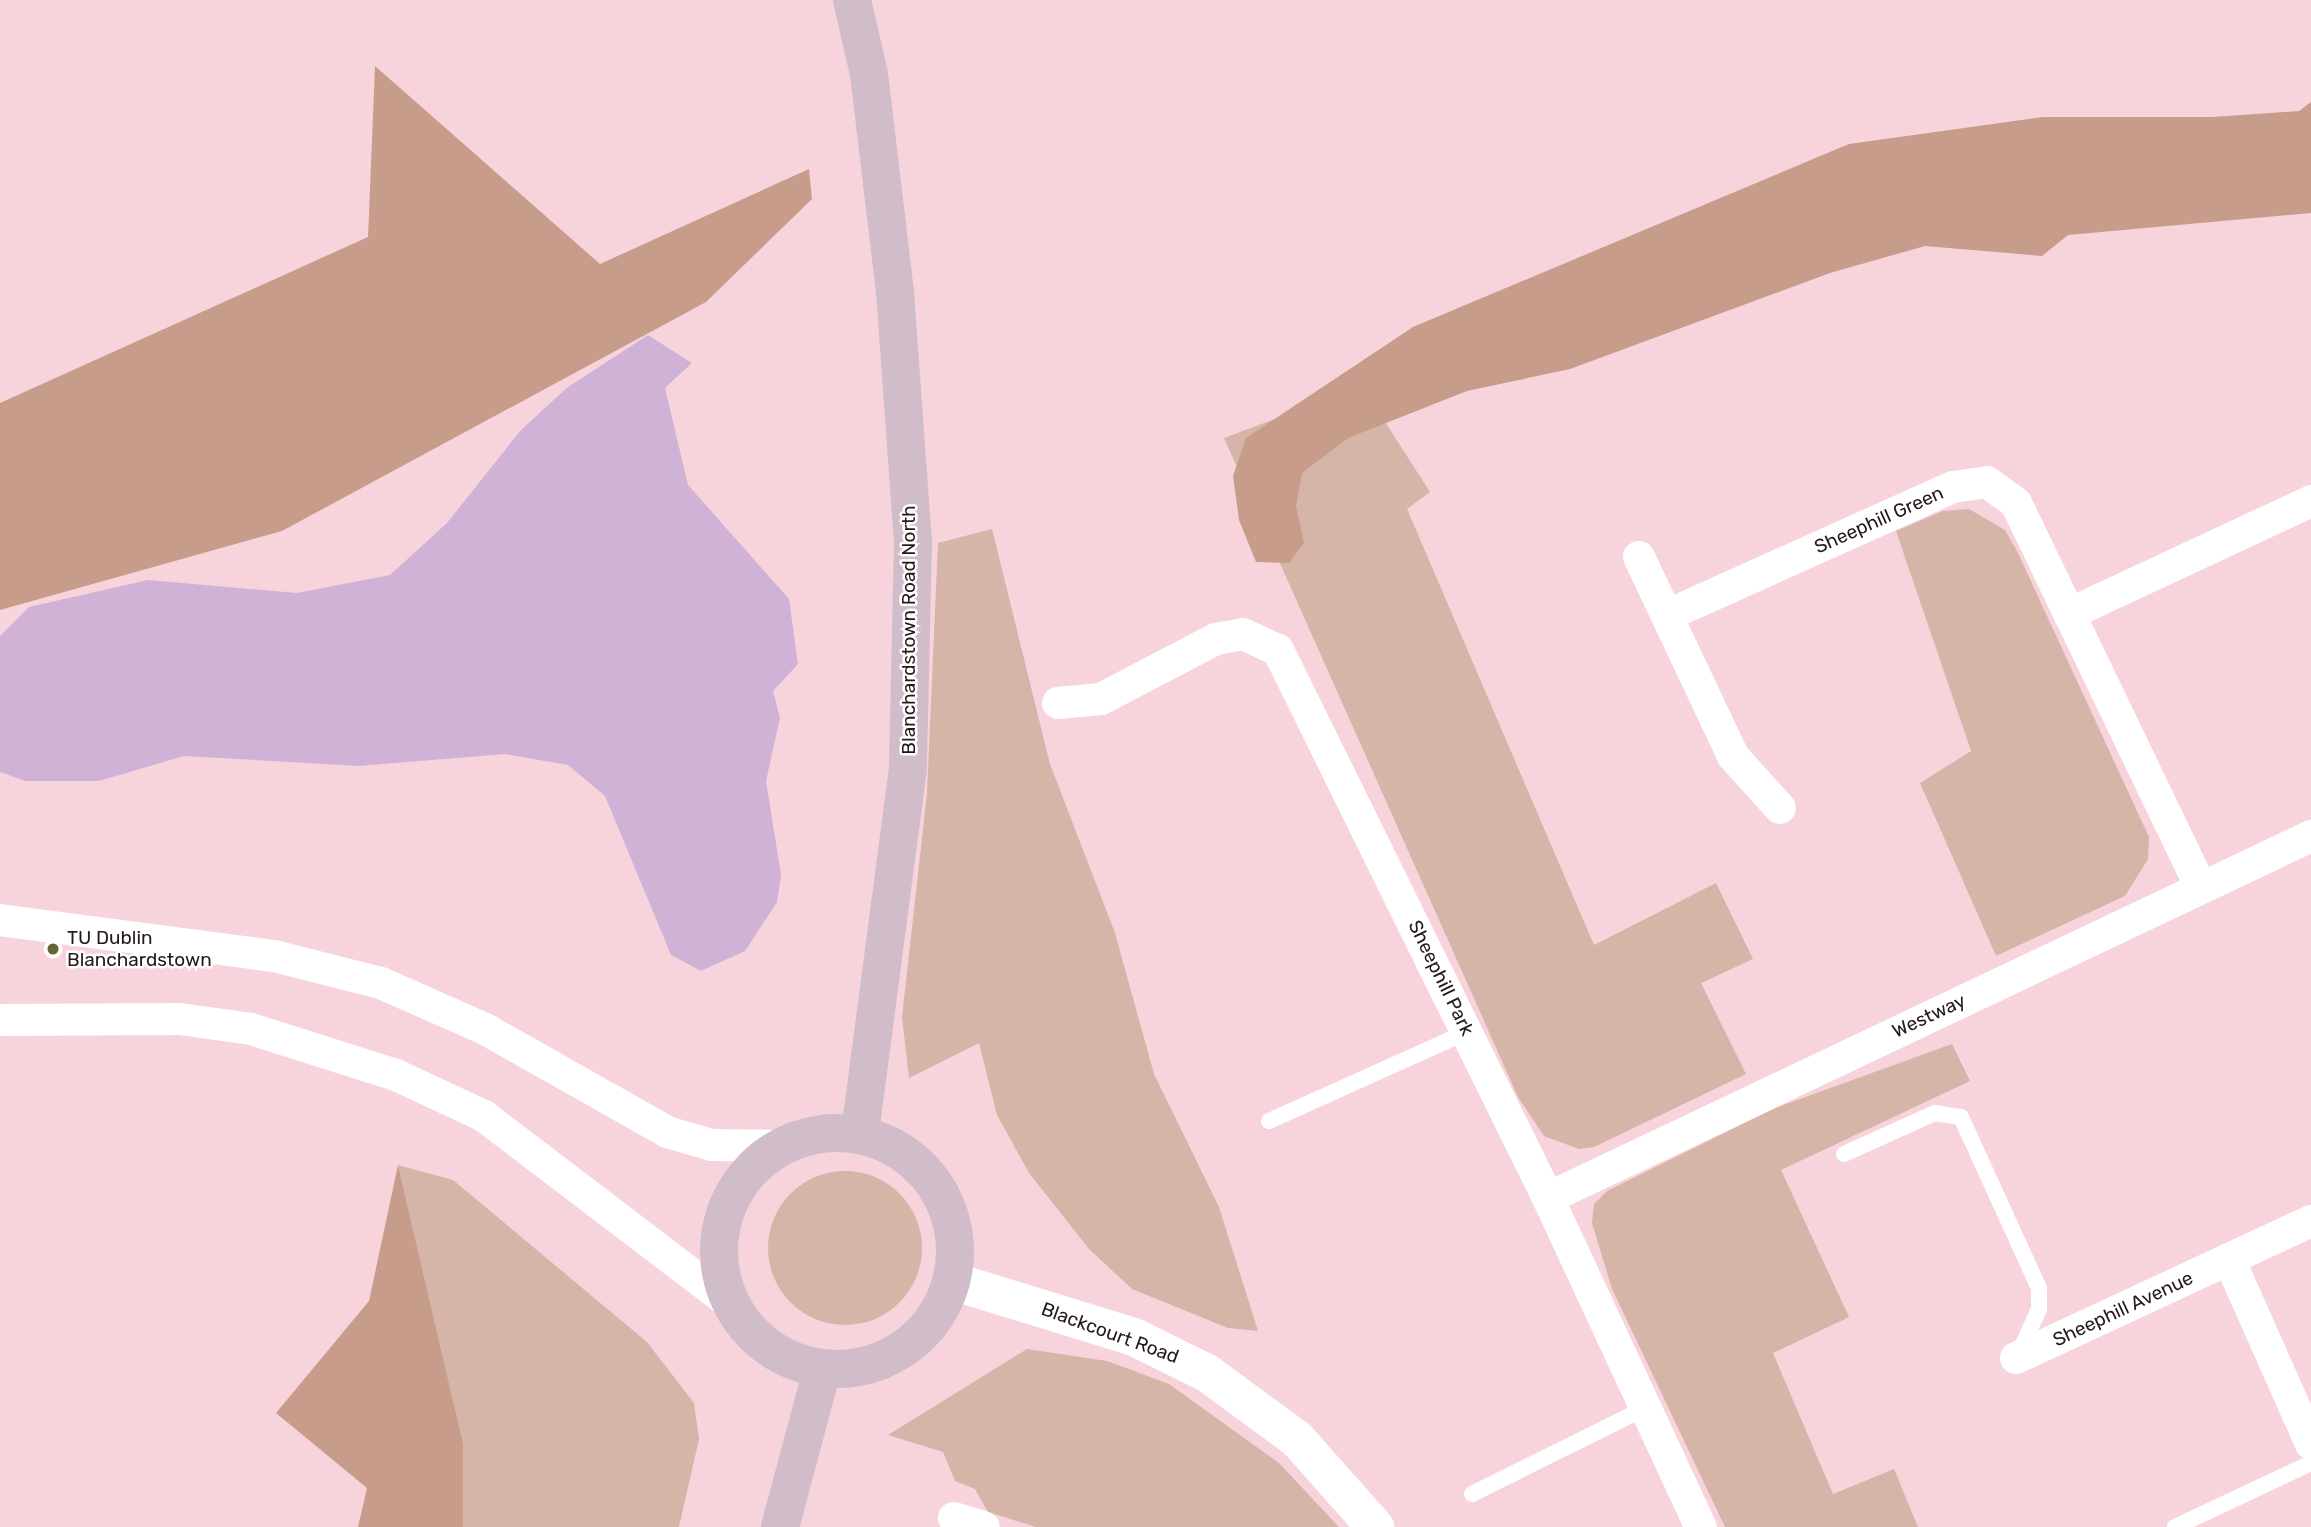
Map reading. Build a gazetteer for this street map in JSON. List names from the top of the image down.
{
  "streets": {
    "main road": ["Blanchardstown Road North"],
    "street": [
      "Sheephill Green",
      "Sheephill Park",
      "Westway",
      "Sheephill Avenue",
      "Blackcourt Road"
    ]
  },
  "crossings": [
    ["Sheephill Green", "Westway"],
    ["Blanchardstown Road North", "Blackcourt Road"],
    ["Sheephill Park", "Westway"]
  ],
  "places": ["TU Dublin Blanchardstown"]
}
